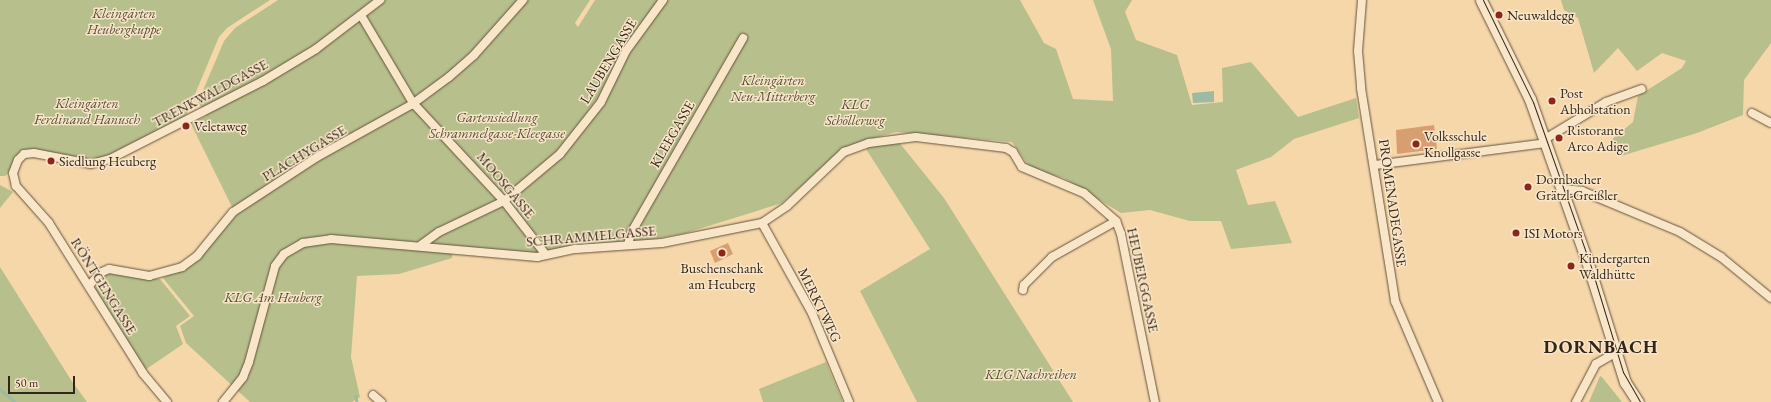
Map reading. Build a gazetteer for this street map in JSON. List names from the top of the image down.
{
  "streets": {
    "street": [
      "LAUBENGASSE",
      "TRENKWALDGASSE",
      "KLEEGASSE",
      "PLACHYGASSE",
      "MOOSGASSE",
      "PROMENADEGASSE",
      "SCHRAMMELGASSE",
      "HEUBERGGASSE",
      "RÖNTGENGASSE",
      "MERKTWEG"
    ]
  },
  "crossings": [
    ["LAUBENGASSE", "MOOSGASSE"],
    ["LAUBENGASSE", "SCHRAMMELGASSE"],
    ["TRENKWALDGASSE", "MOOSGASSE"],
    ["TRENKWALDGASSE", "RÖNTGENGASSE"],
    ["KLEEGASSE", "SCHRAMMELGASSE"],
    ["PLACHYGASSE", "MOOSGASSE"],
    ["PLACHYGASSE", "RÖNTGENGASSE"],
    ["MOOSGASSE", "SCHRAMMELGASSE"],
    ["SCHRAMMELGASSE", "HEUBERGGASSE"],
    ["SCHRAMMELGASSE", "MERKTWEG"]
  ],
  "districts": ["DORNBACH"],
  "parks": [
    "Kleingärten Heubergkuppe",
    "Kleingärten Neu-Mitterberg",
    "Kleingärten Ferdinand Hanusch",
    "KLG Schöllerweg",
    "Gartensiedlung Schrammelgasse-Kleegasse",
    "KLG Am Heuberg",
    "KLG Nachreihen"
  ],
  "places": [
    "Neuwaldegg",
    "Post Abholstation",
    "Veletaweg",
    "Ristorante Arco Adige",
    "Volksschule Knollgasse",
    "Siedlung Heuberg",
    "Dornbacher Grätzl-Greißler",
    "ISI Motors",
    "Buschenschank am Heuberg",
    "Kindergarten Waldhütte"
  ],
  "scale_bar": "50 m"
}
